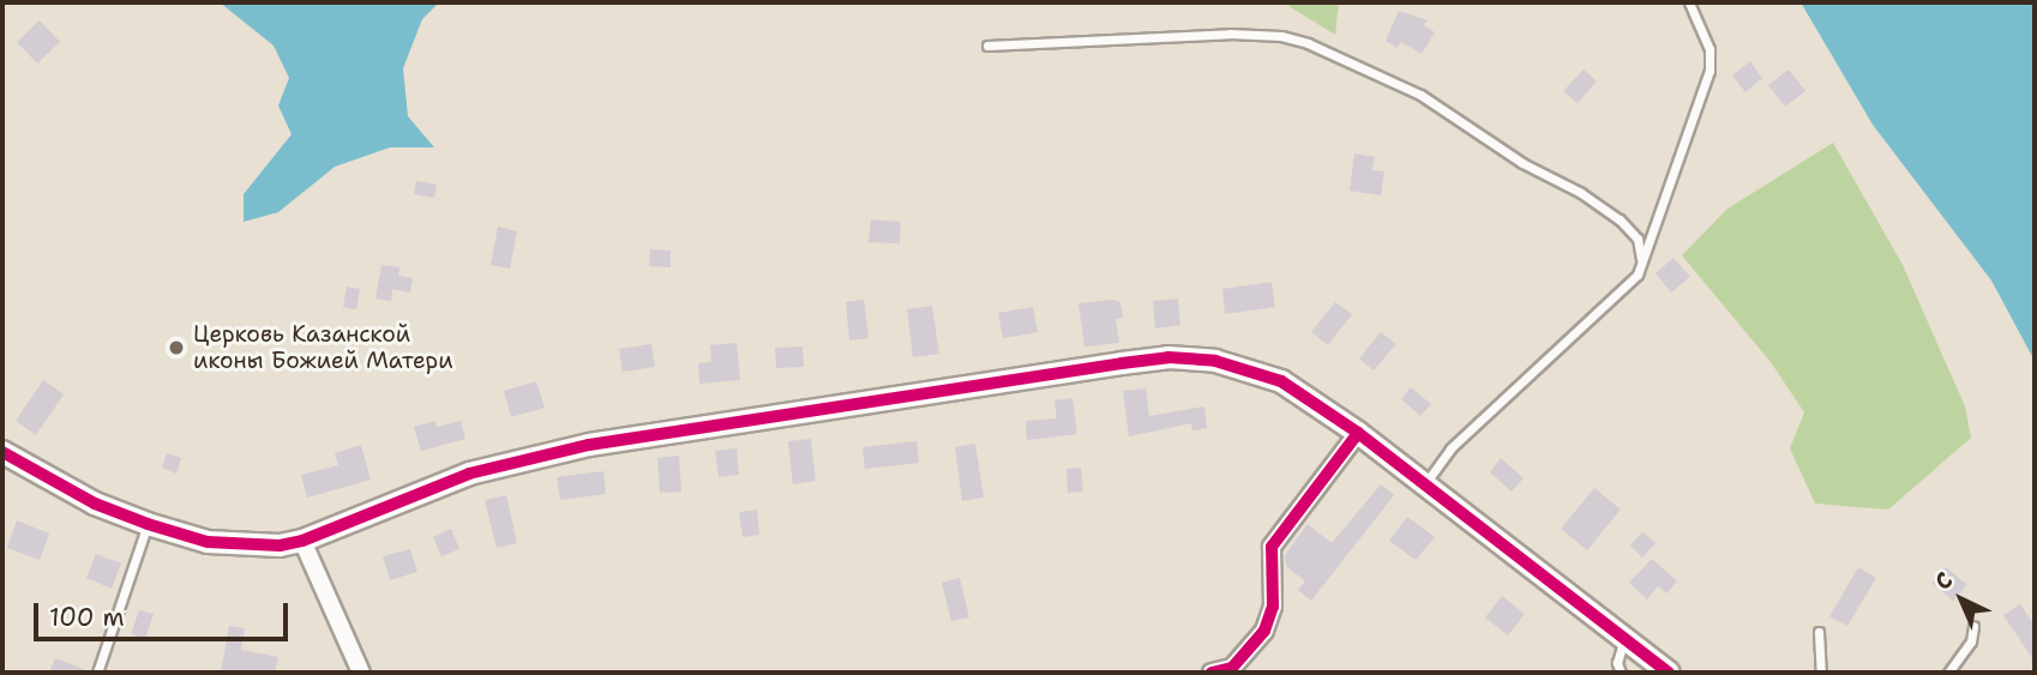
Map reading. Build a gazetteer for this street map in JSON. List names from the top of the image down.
{
  "places": ["Церковь Казанской иконы Божией Матери"],
  "scale_bar": "100 m",
  "north": "top left"
}
